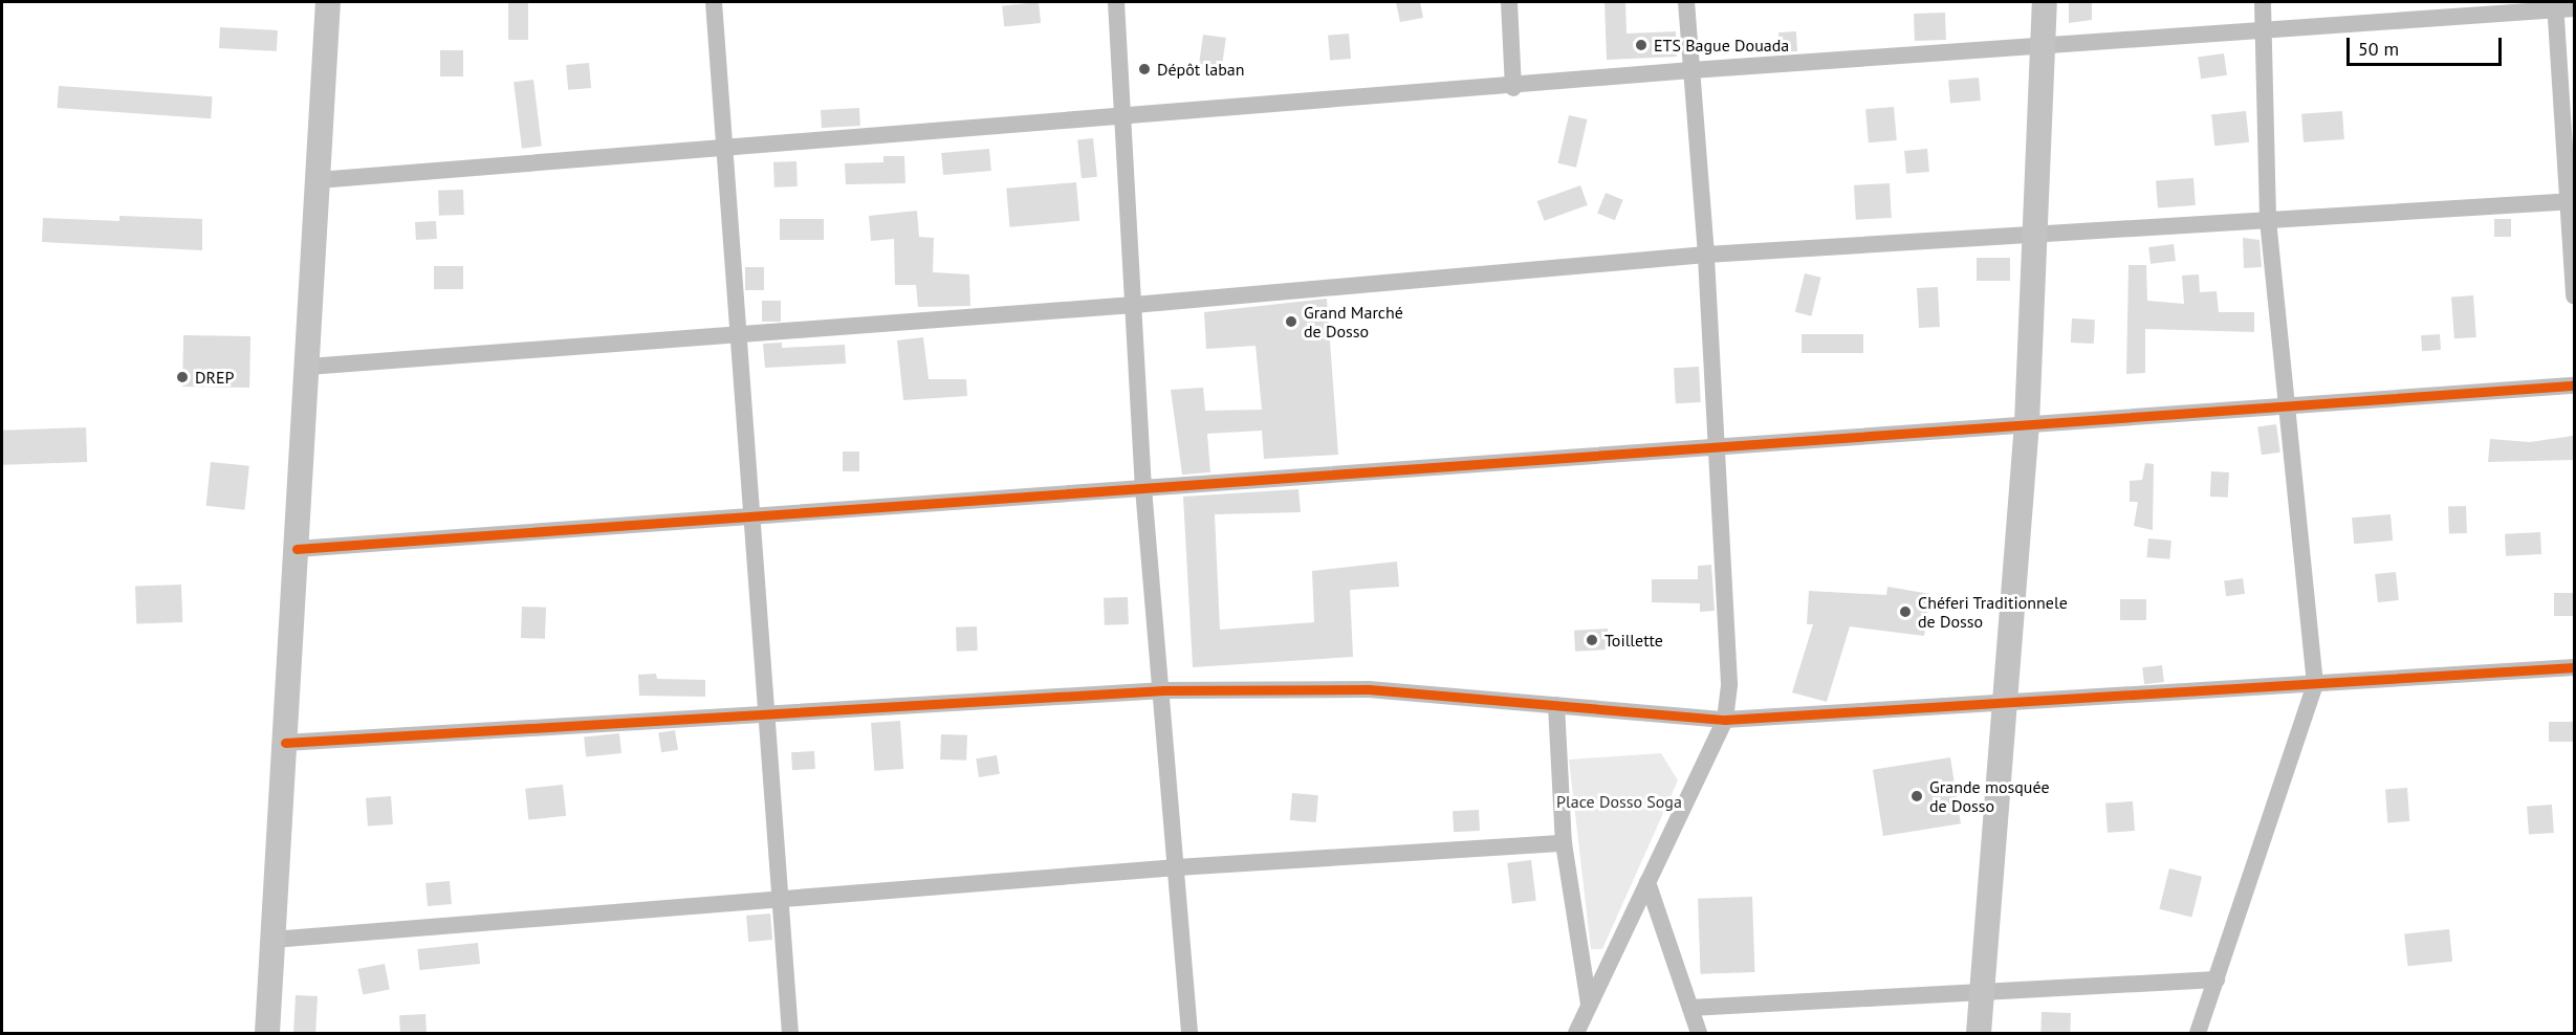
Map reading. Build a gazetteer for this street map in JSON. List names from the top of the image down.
{
  "parks": ["Place Dosso Soga"],
  "places": [
    "ETS Bague Douada",
    "Dépôt laban",
    "Grand Marché de Dosso",
    "DREP",
    "Chéferi Traditionnele de Dosso",
    "Toillette",
    "Grande mosquée de Dosso"
  ],
  "scale_bar": "50 m"
}
